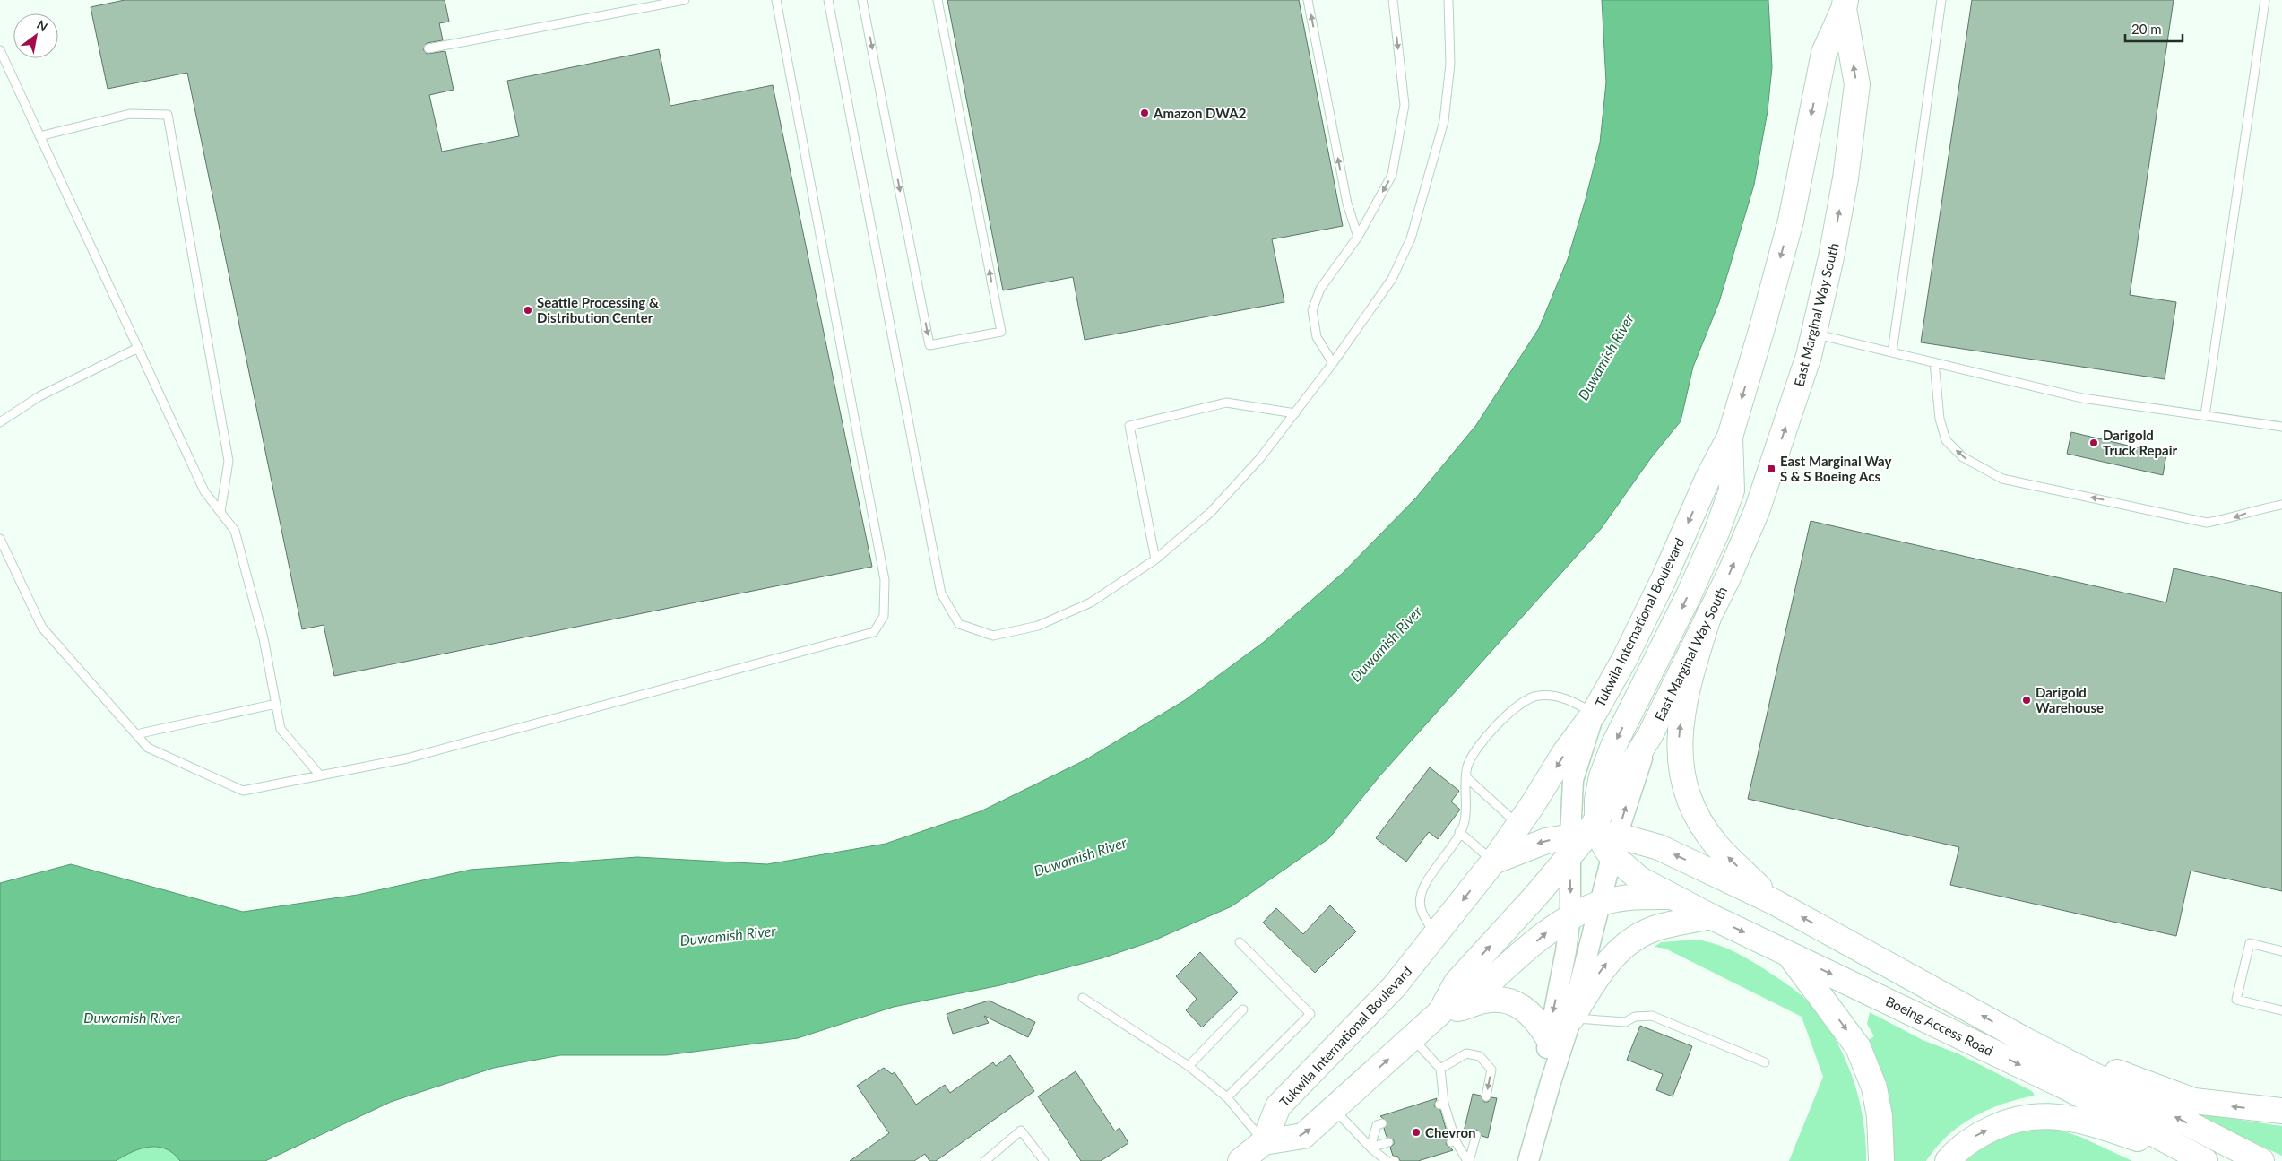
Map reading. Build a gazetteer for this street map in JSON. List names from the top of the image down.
{
  "streets": {
    "main road": ["East Marginal Way South", "Tukwila International Boulevard", "Boeing Access Road"]
  },
  "crossings": [
    ["East Marginal Way South", "Tukwila International Boulevard"],
    ["East Marginal Way South", "Boeing Access Road"]
  ],
  "water": ["Duwamish River"],
  "places": {
    "other": [
      "Amazon DWA2",
      "Seattle Processing & Distribution Center",
      "Darigold Truck Repair",
      "Darigold Warehouse",
      "Chevron"
    ],
    "transit": ["East Marginal Way S & S Boeing Acs"]
  },
  "scale_bar": "20 m",
  "north": "top right"
}
